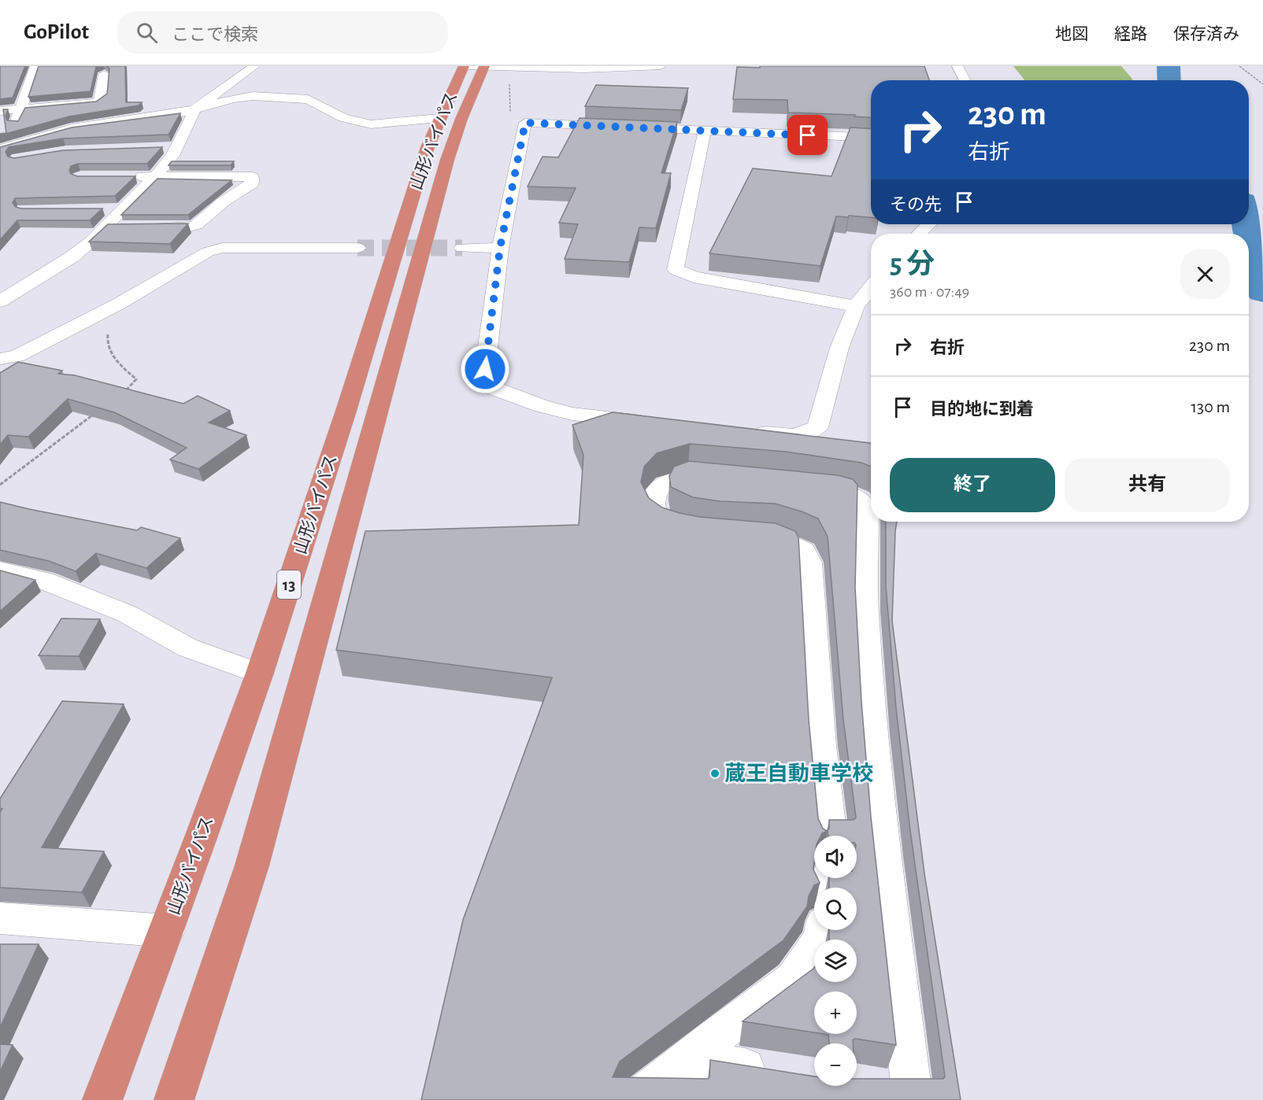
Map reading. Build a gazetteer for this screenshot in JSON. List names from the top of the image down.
{
  "streets": {
    "highway": ["山形バイパス", "13"]
  },
  "places": ["蔵王自動車学校"],
  "page": {
    "header": "GoPilot",
    "search": "ここで検索",
    "nav": ["地図", "経路", "保存済み"],
    "turn": ["230 m", "右折"],
    "then": "その先",
    "heading": ["5 分", "360 m · 07:49"],
    "list": [
      {
        "name": "右折",
        "value": "230 m"
      },
      {
        "name": "目的地に到着",
        "value": "130 m"
      }
    ],
    "buttons": ["終了", "共有"],
    "map_buttons": ["+", "−"]
  }
}
